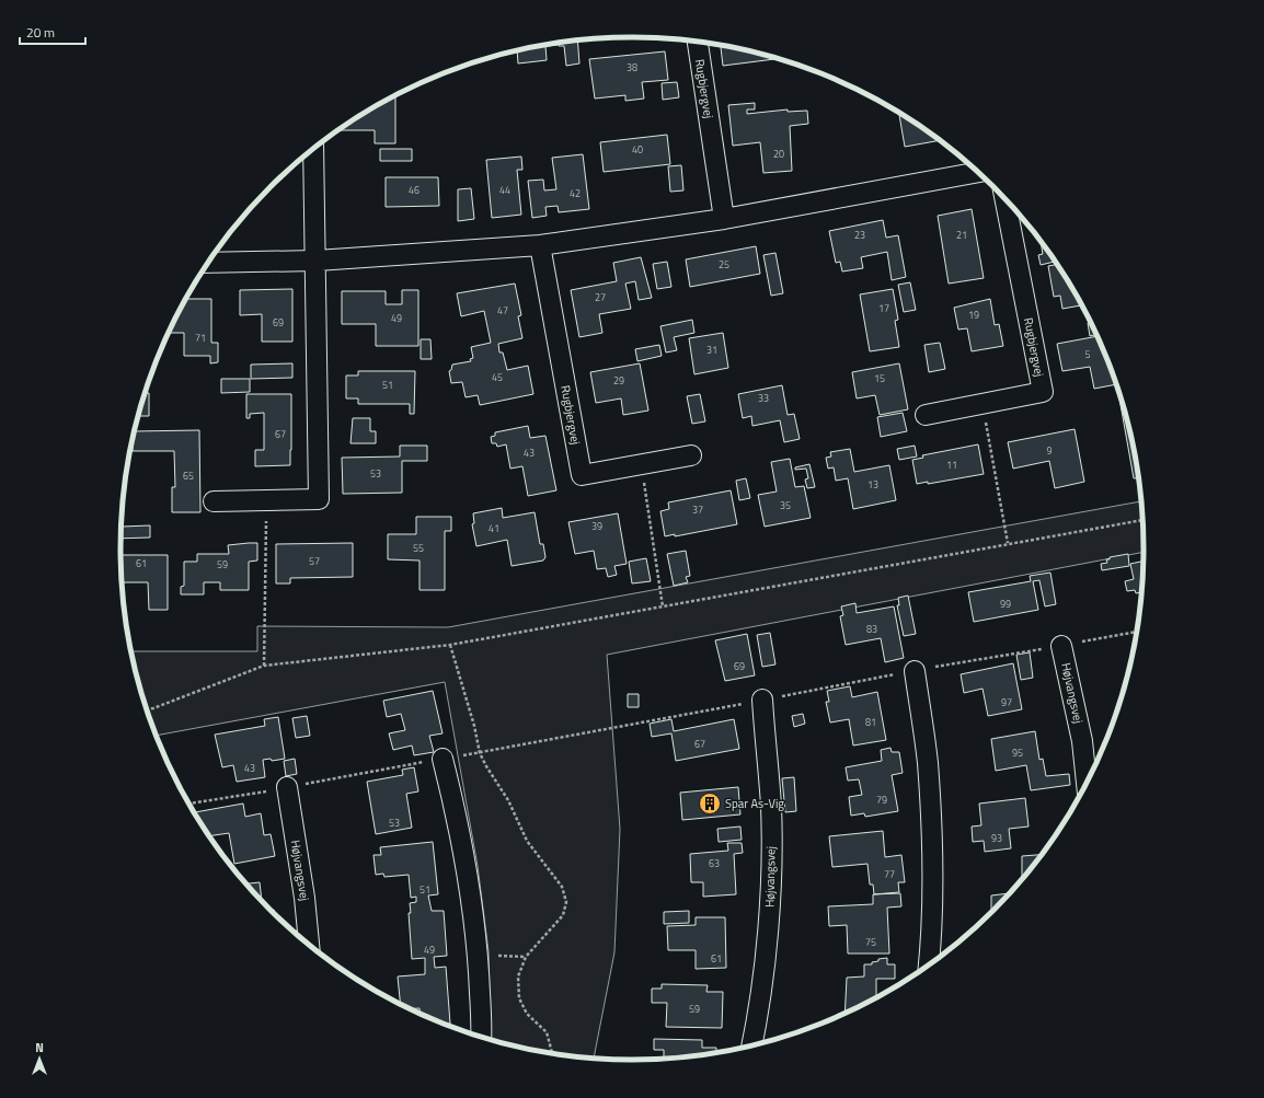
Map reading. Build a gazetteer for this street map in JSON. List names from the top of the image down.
{
  "streets": {
    "street": ["Rugbjergvej", "Højvangsvej"]
  },
  "places": {
    "building": ["Spar As-Vig"]
  },
  "house_numbers": [
    "38",
    "40",
    "20",
    "46",
    "44",
    "42",
    "23",
    "21",
    "25",
    "27",
    "17",
    "47",
    "19",
    "49",
    "69",
    "71",
    "31",
    "5",
    "45",
    "15",
    "29",
    "51",
    "33",
    "67",
    "9",
    "43",
    "11",
    "53",
    "65",
    "13",
    "35",
    "37",
    "39",
    "41",
    "55",
    "57",
    "61",
    "59",
    "99",
    "83",
    "69",
    "97",
    "81",
    "67",
    "95",
    "43",
    "79",
    "53",
    "93",
    "63",
    "77",
    "51",
    "75",
    "49",
    "61",
    "59"
  ],
  "scale_bar": "20 m",
  "north": "top"
}
